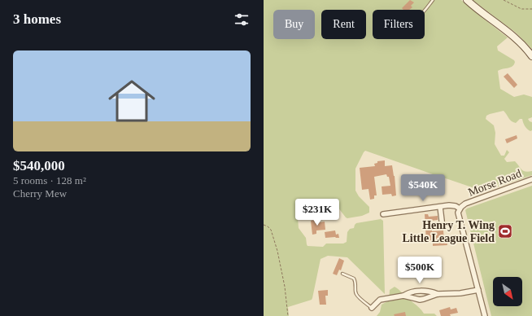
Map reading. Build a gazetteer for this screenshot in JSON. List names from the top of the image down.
{
  "streets": {
    "street": ["Morse Road"]
  },
  "places": {
    "sports": ["Henry T. Wing Little League Field"]
  },
  "north": "bottom right",
  "page": {
    "heading": "3 homes",
    "chip": ["Buy", "Rent", "Filters"],
    "list": [
      {
        "name": "$540,000",
        "note": "5 rooms · 128 m² · Cherry Mew"
      }
    ],
    "price": ["$540K", "$231K", "$500K"]
  }
}
